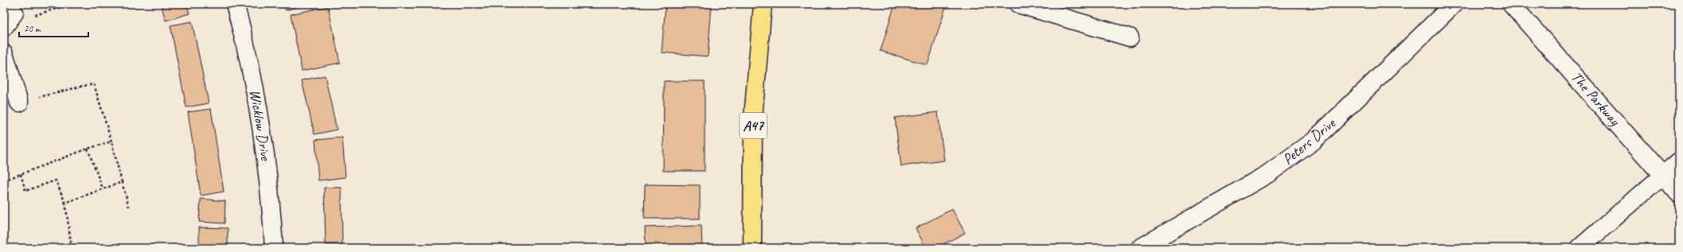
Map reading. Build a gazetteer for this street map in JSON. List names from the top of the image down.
{
  "streets": {
    "highway": ["A47"],
    "street": ["The Parkway", "Wicklow Drive", "Peters Drive"]
  },
  "scale_bar": "20 m"
}
